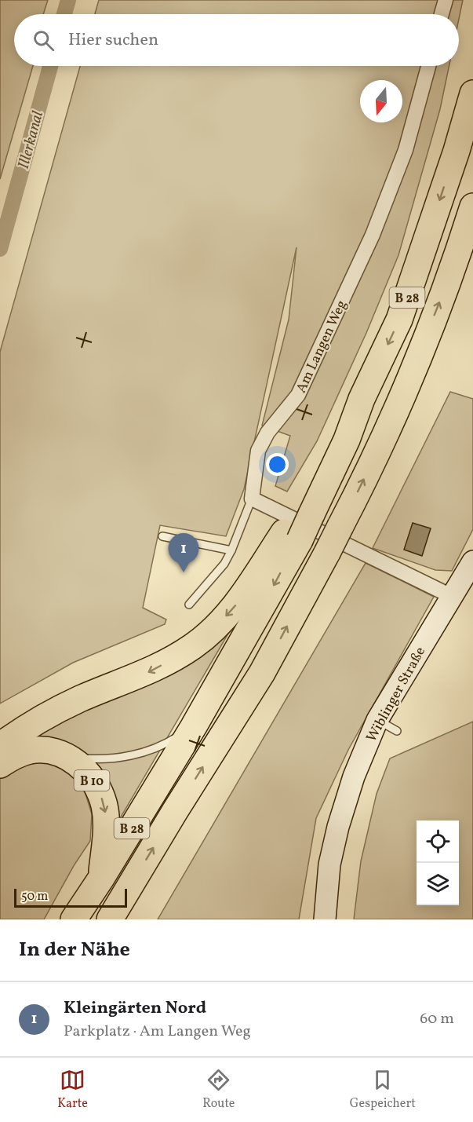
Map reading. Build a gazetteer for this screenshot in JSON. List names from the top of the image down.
{
  "streets": {
    "highway": ["B 28", "B 10"],
    "main road": ["Wiblinger Straße"],
    "street": ["Am Langen Weg"]
  },
  "crossings": [
    ["B 28", "B 10"]
  ],
  "water": ["Illerkanal"],
  "scale_bar": "50 m",
  "north": "bottom",
  "page": {
    "search": "Hier suchen",
    "pins": "1",
    "scale": "50 m",
    "heading": "In der Nähe",
    "list": [
      {
        "mark": "1",
        "name": "Kleingärten Nord",
        "note": "Parkplatz · Am Langen Weg",
        "value": "60 m"
      }
    ],
    "nav": ["Karte", "Route", "Gespeichert"]
  }
}
